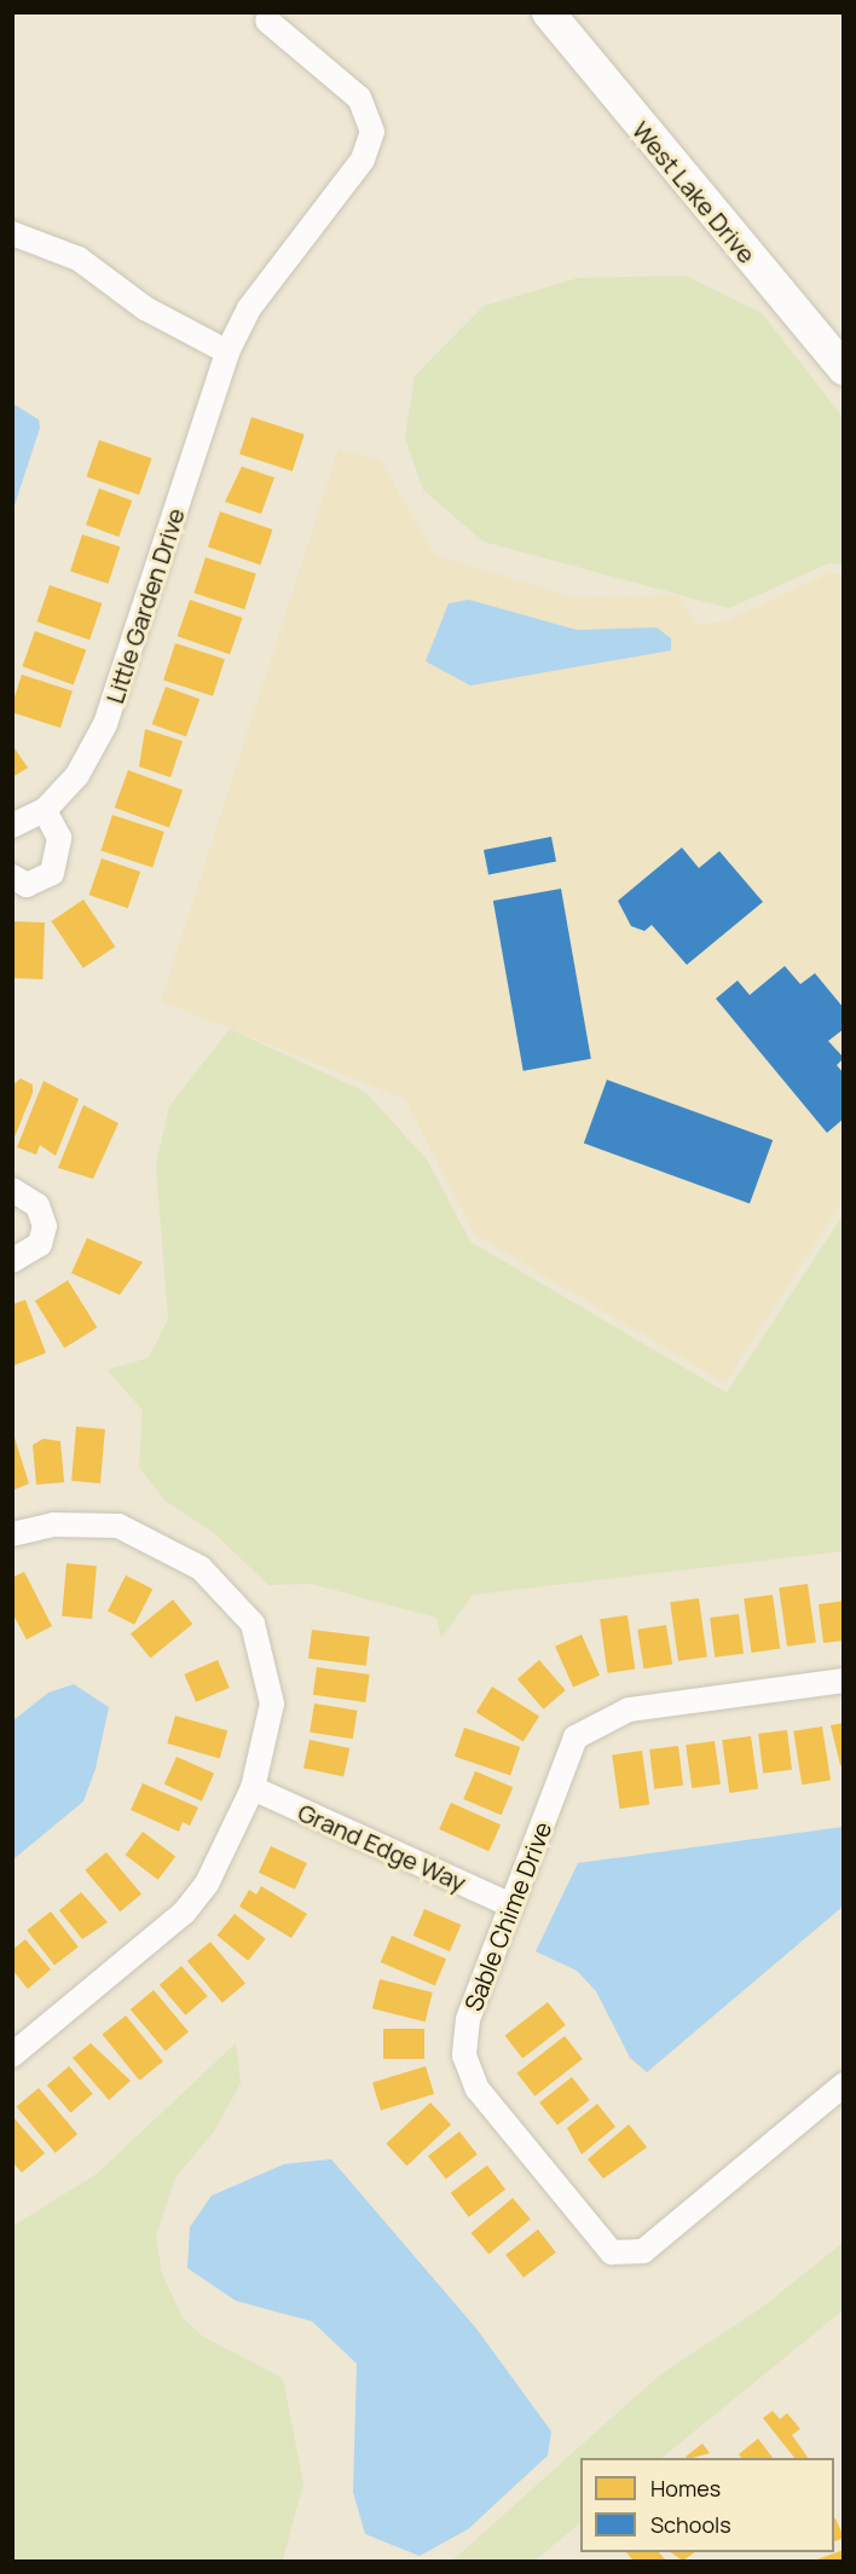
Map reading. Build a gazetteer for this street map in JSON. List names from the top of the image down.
{
  "streets": {
    "street": [
      "West Lake Drive",
      "Little Garden Drive",
      "Grand Edge Way",
      "Sable Chime Drive"
    ]
  },
  "crossings": [
    ["Grand Edge Way", "Sable Chime Drive"]
  ],
  "legend": ["Homes", "Schools"]
}
